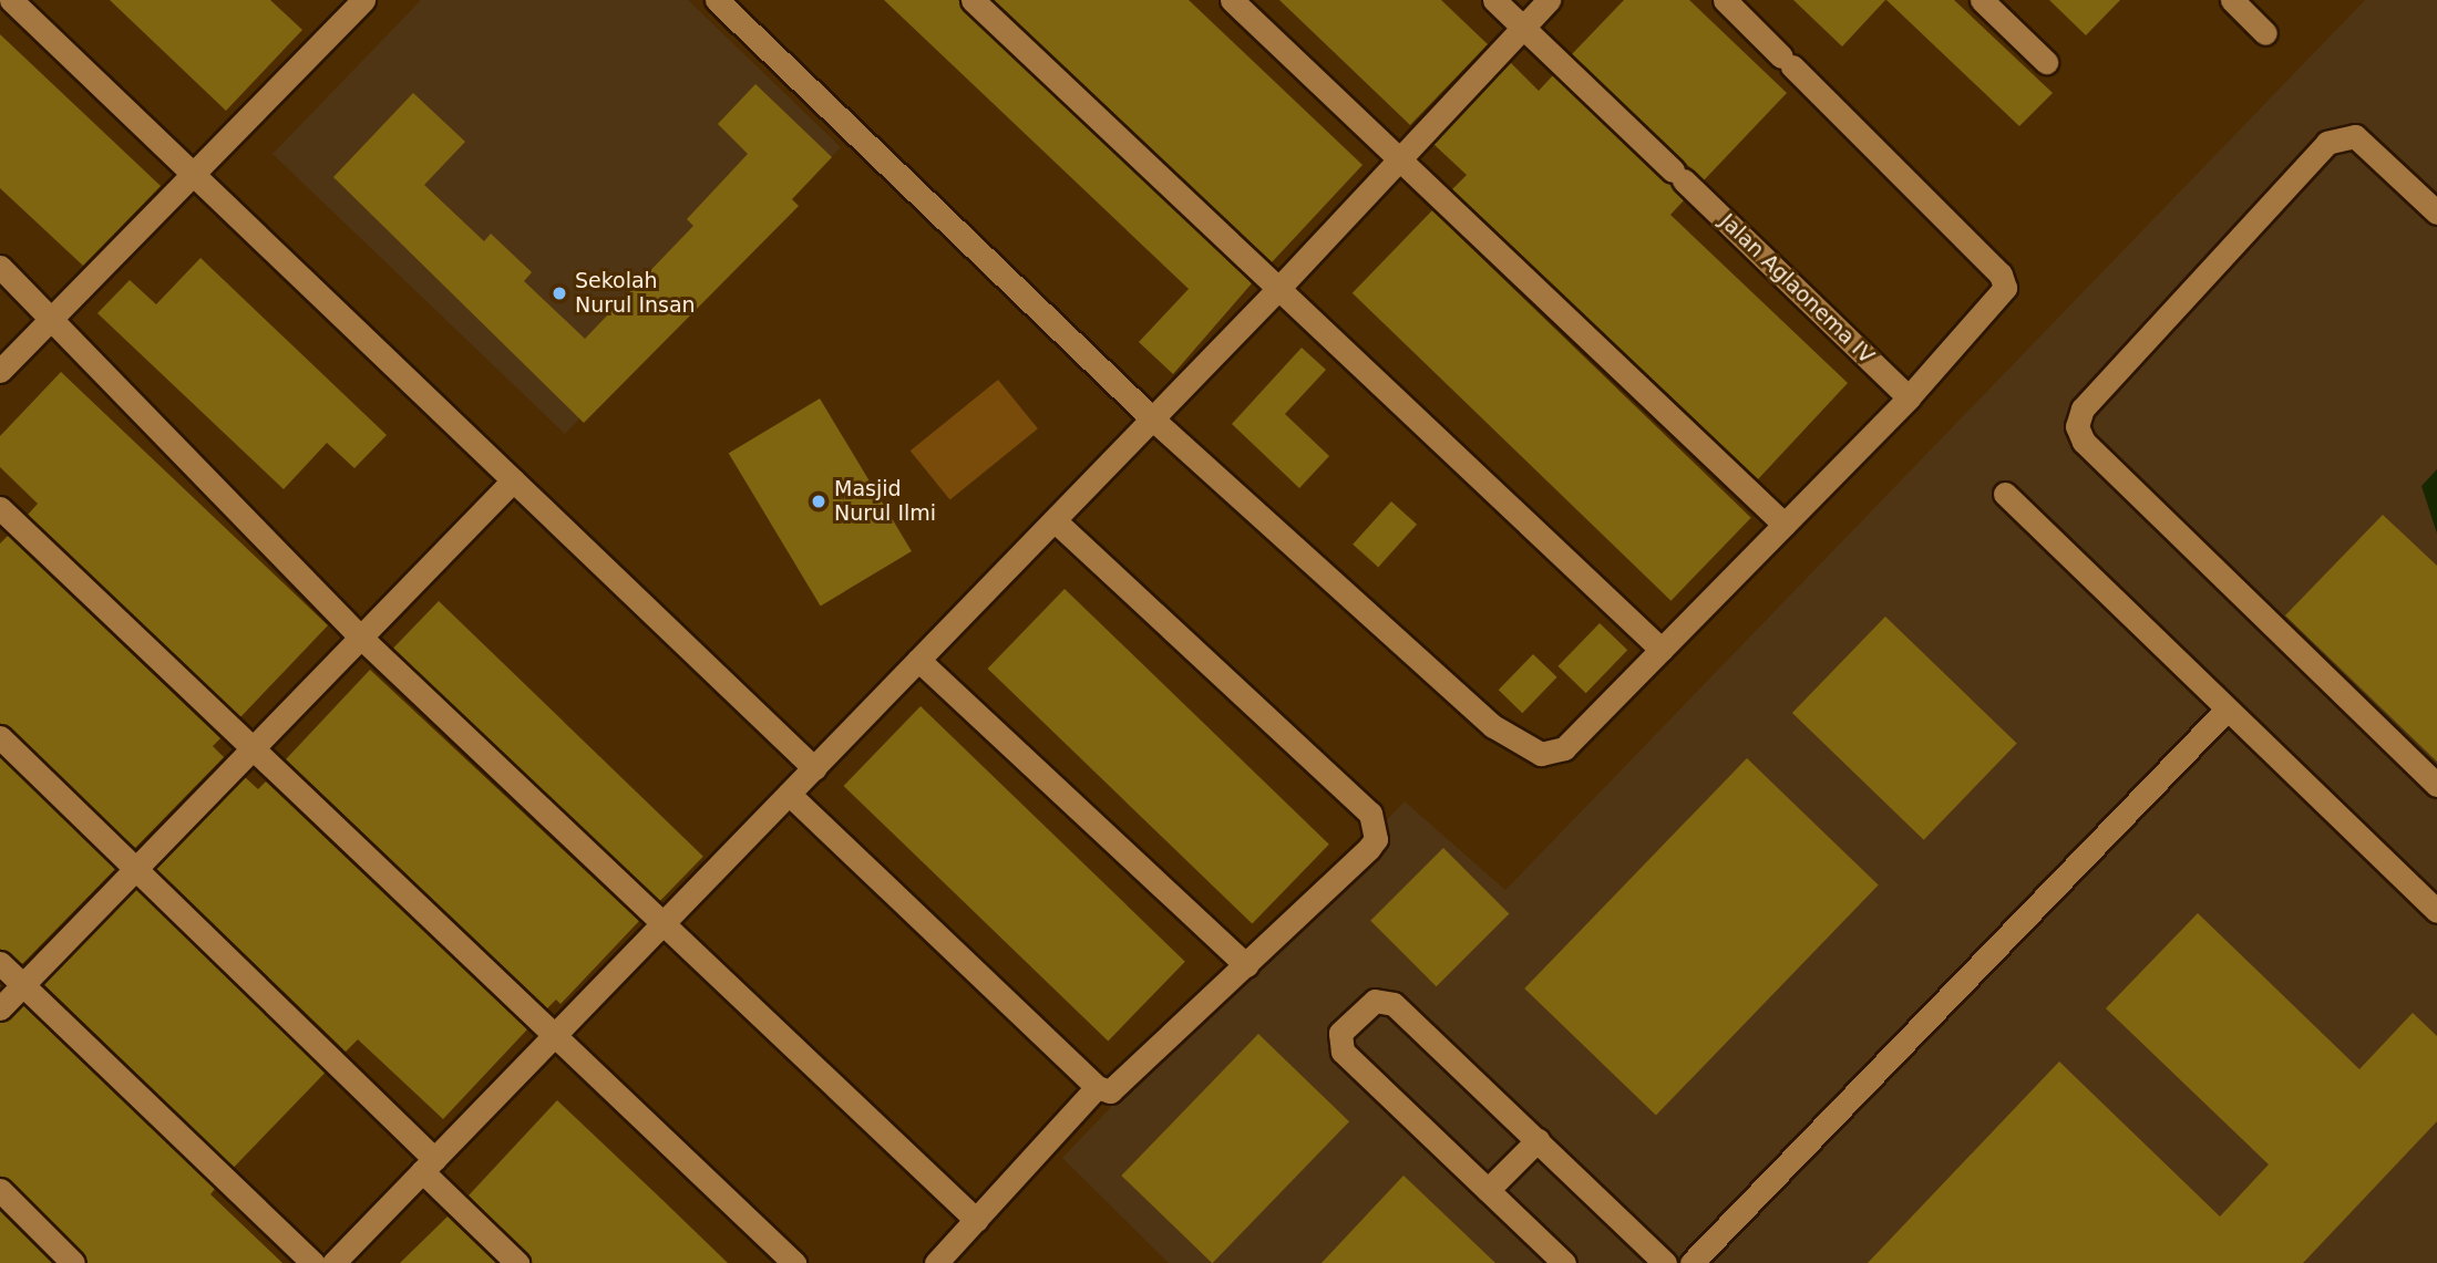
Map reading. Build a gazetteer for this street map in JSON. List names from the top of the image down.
{
  "streets": {
    "street": ["Jalan Aglaonema IV"]
  },
  "places": ["Sekolah Nurul Insan", "Masjid Nurul Ilmi"]
}
